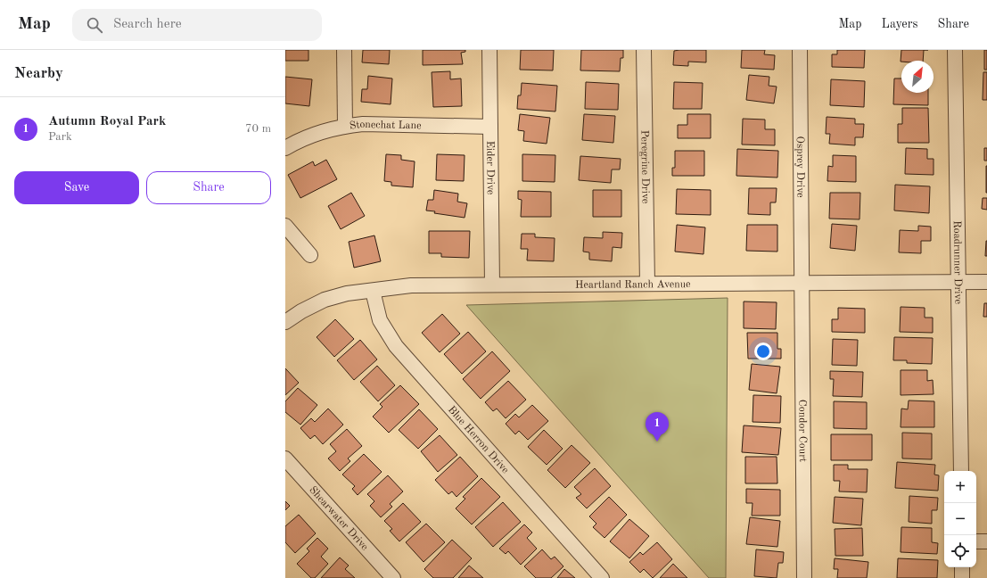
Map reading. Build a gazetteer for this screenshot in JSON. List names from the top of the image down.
{
  "streets": {
    "street": [
      "Stonechat Lane",
      "Peregrine Drive",
      "Osprey Drive",
      "Eider Drive",
      "Roadrunner Drive",
      "Heartland Ranch Avenue",
      "Condor Court",
      "Blue Herron Drive",
      "Shearwater Drive"
    ]
  },
  "crossings": [
    ["Stonechat Lane", "Eider Drive"],
    ["Peregrine Drive", "Heartland Ranch Avenue"],
    ["Osprey Drive", "Heartland Ranch Avenue"],
    ["Osprey Drive", "Condor Court"],
    ["Eider Drive", "Heartland Ranch Avenue"],
    ["Roadrunner Drive", "Heartland Ranch Avenue"],
    ["Heartland Ranch Avenue", "Condor Court"],
    ["Heartland Ranch Avenue", "Blue Herron Drive"]
  ],
  "north": "top right",
  "page": {
    "header": "Map",
    "search": "Search here",
    "nav": ["Map", "Layers", "Share"],
    "heading": "Nearby",
    "list": [
      {
        "mark": "1",
        "name": "Autumn Royal Park",
        "note": "Park",
        "value": "70 m"
      }
    ],
    "buttons": ["Save", "Share"],
    "pins": "1",
    "map_buttons": ["+", "−"]
  }
}
